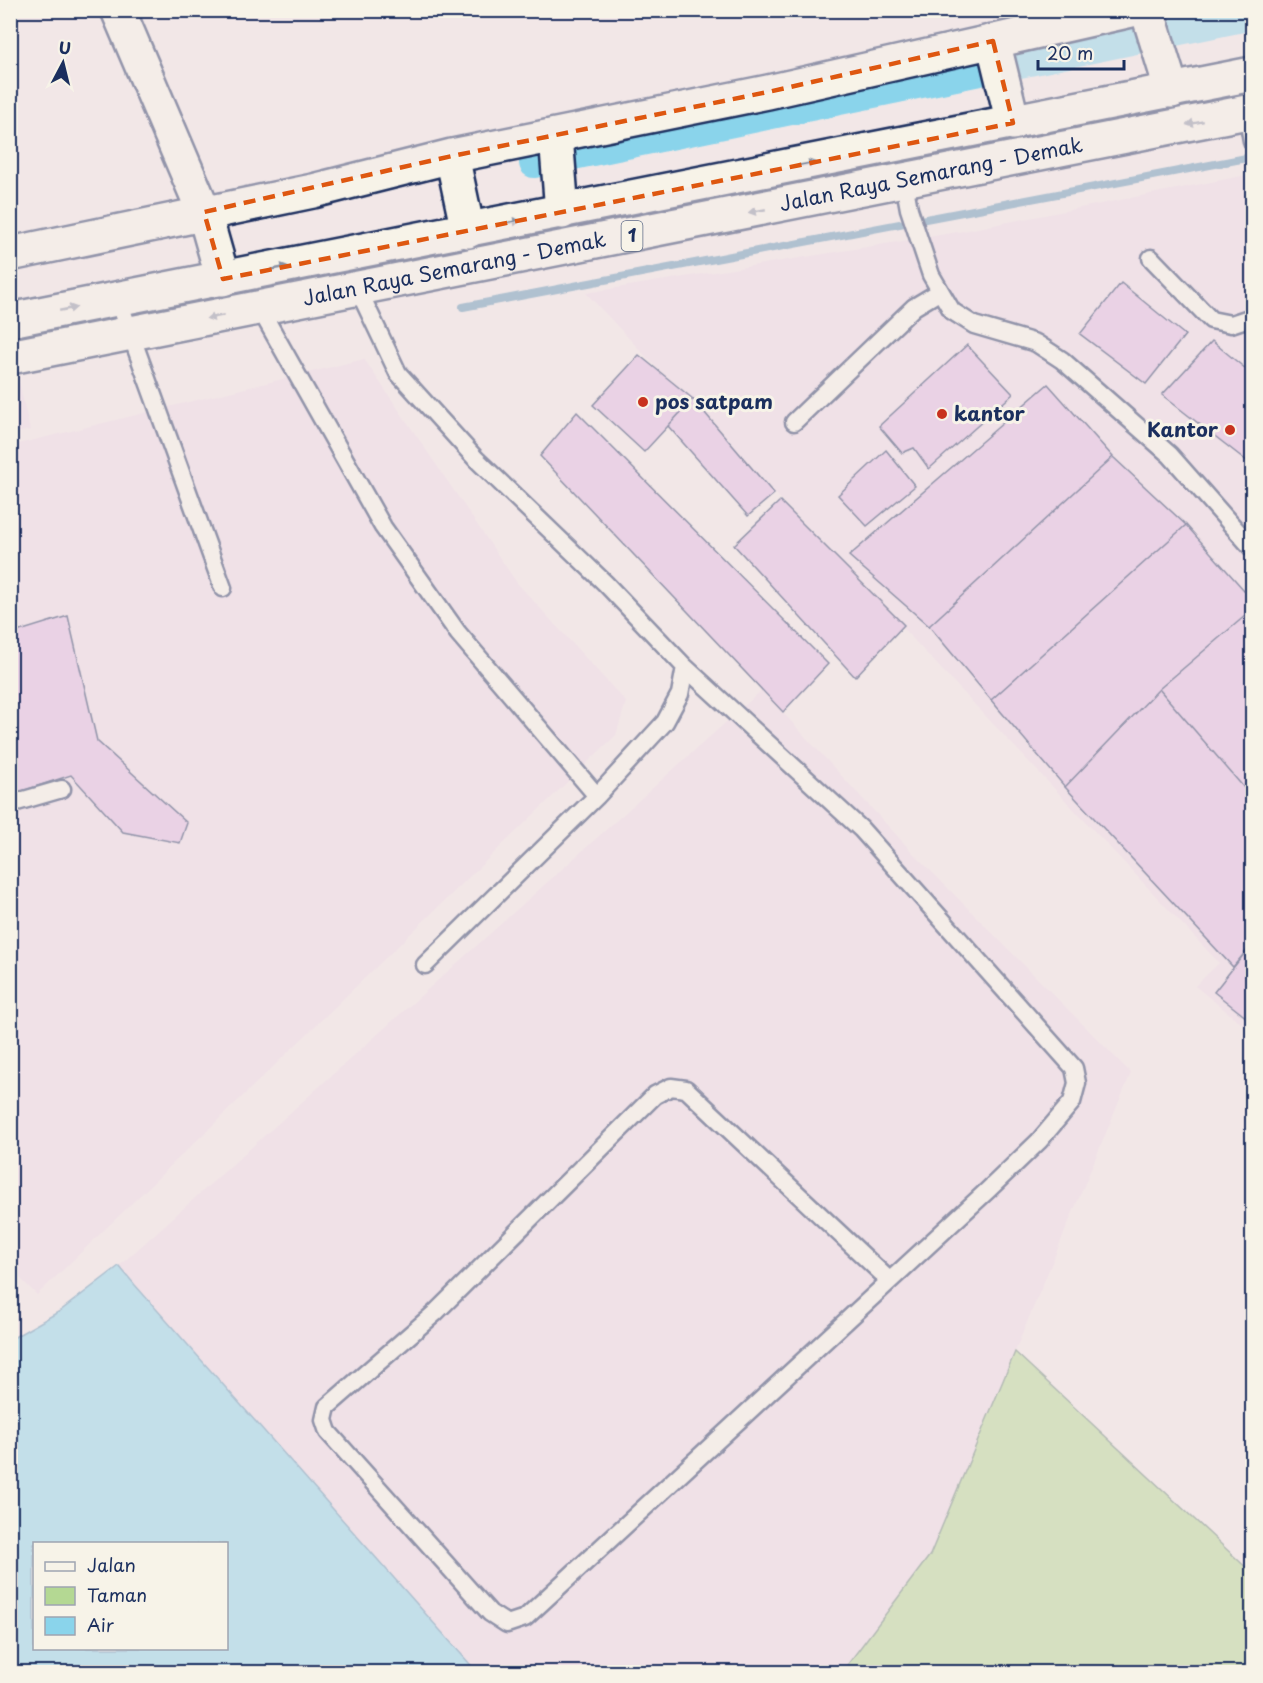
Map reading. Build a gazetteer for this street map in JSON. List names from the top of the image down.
{
  "streets": {
    "main road": ["Jalan Raya Semarang - Demak", "1"]
  },
  "places": ["pos satpam", "kantor", "Kantor"],
  "legend": ["Jalan", "Taman", "Air"],
  "scale_bar": "20 m",
  "north": "top"
}
